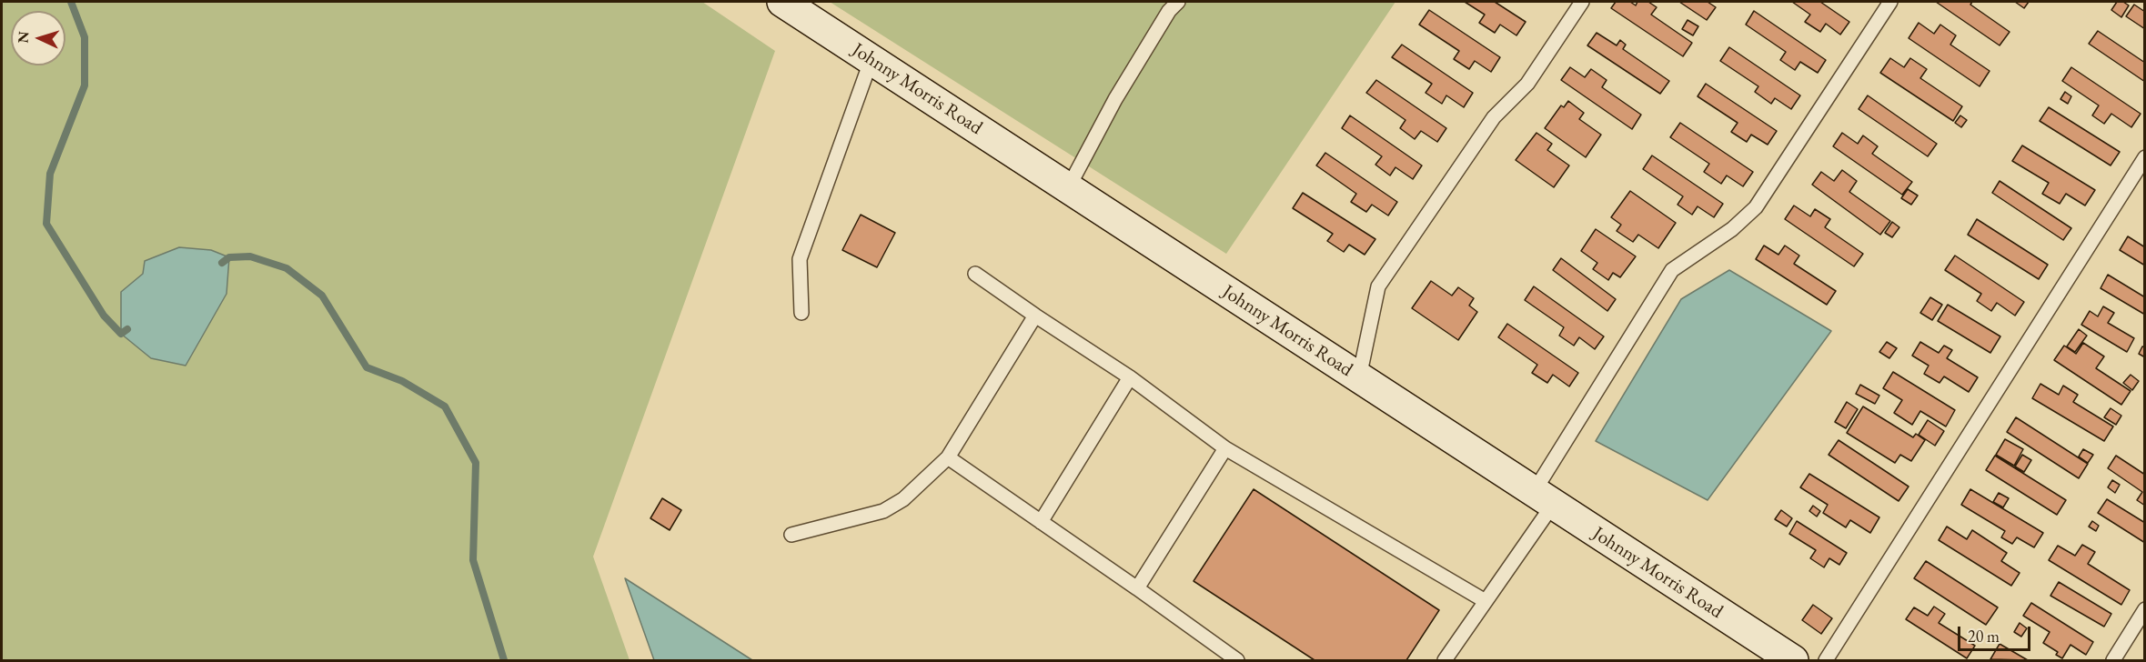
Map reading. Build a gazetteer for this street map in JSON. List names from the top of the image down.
{
  "streets": {
    "street": ["Johnny Morris Road"]
  },
  "scale_bar": "20 m",
  "north": "left"
}
